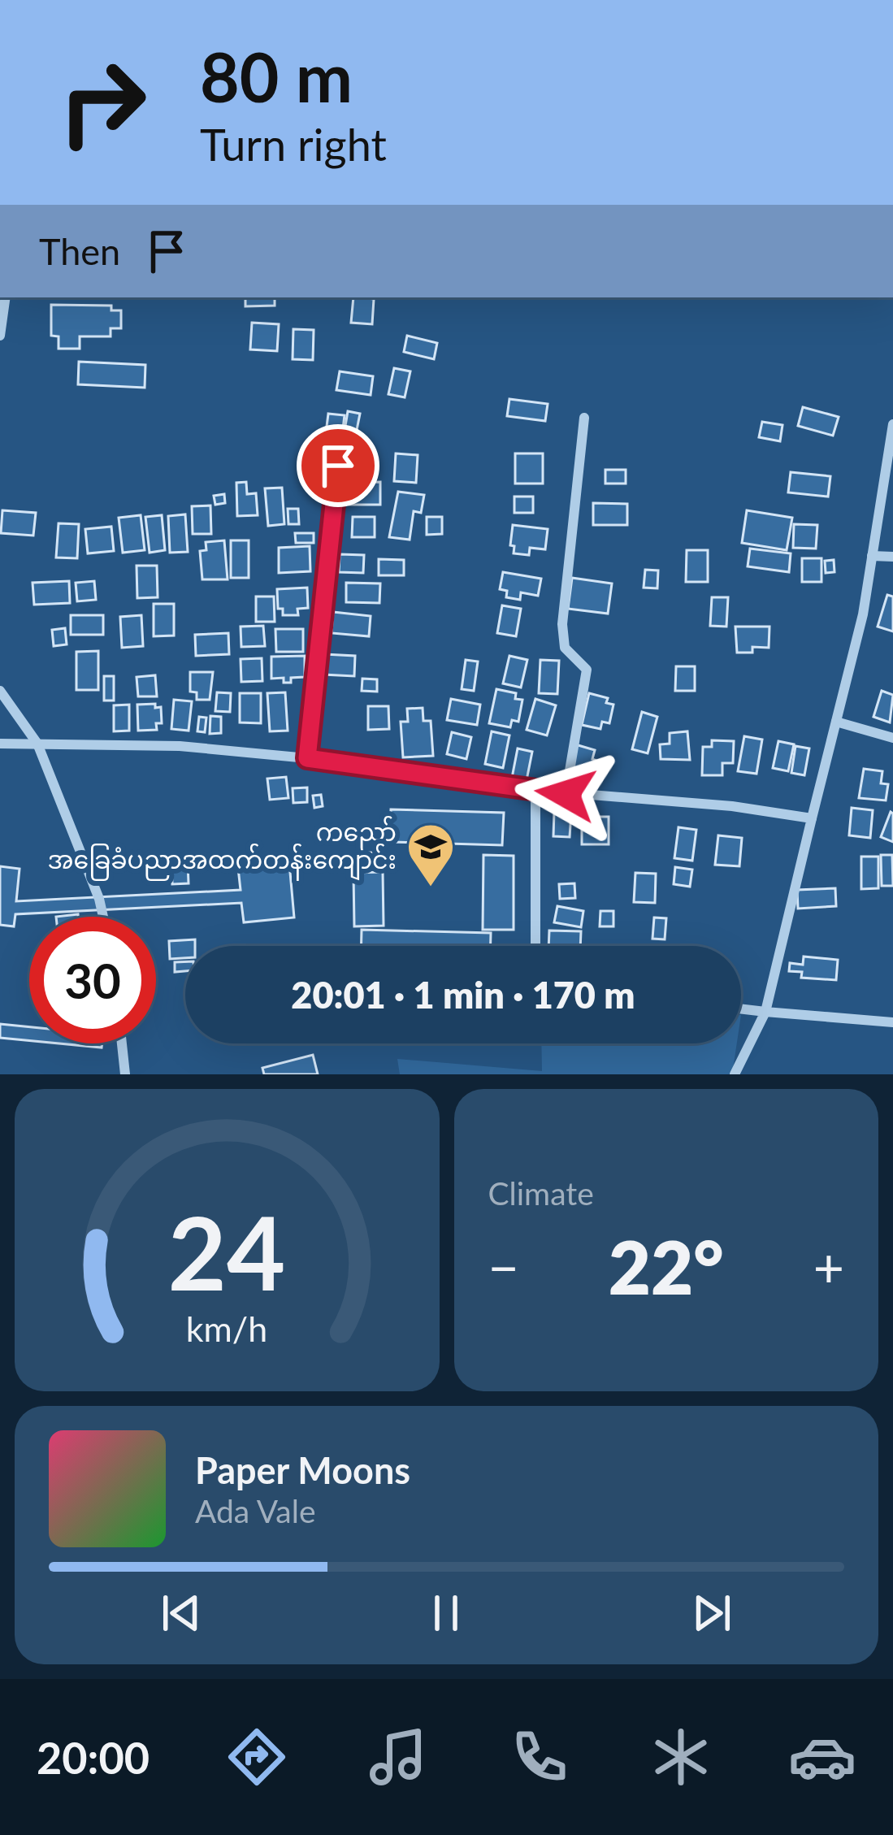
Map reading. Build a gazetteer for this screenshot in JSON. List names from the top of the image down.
{
  "places": {
    "school or university": ["ကညှော် အခြေခံပညာအထက်တန်းကျောင်း"]
  },
  "page": {
    "turn": ["80 m", "Turn right"],
    "then": "Then",
    "limit": "30",
    "trip": "20:01 · 1 min · 170 m",
    "tile": "Climate",
    "heat": ["−", "22°", "+"],
    "song": ["Paper Moons", "Ada Vale"],
    "tabs": "20:00",
    "gauge": ["24", "km/h"]
  }
}
